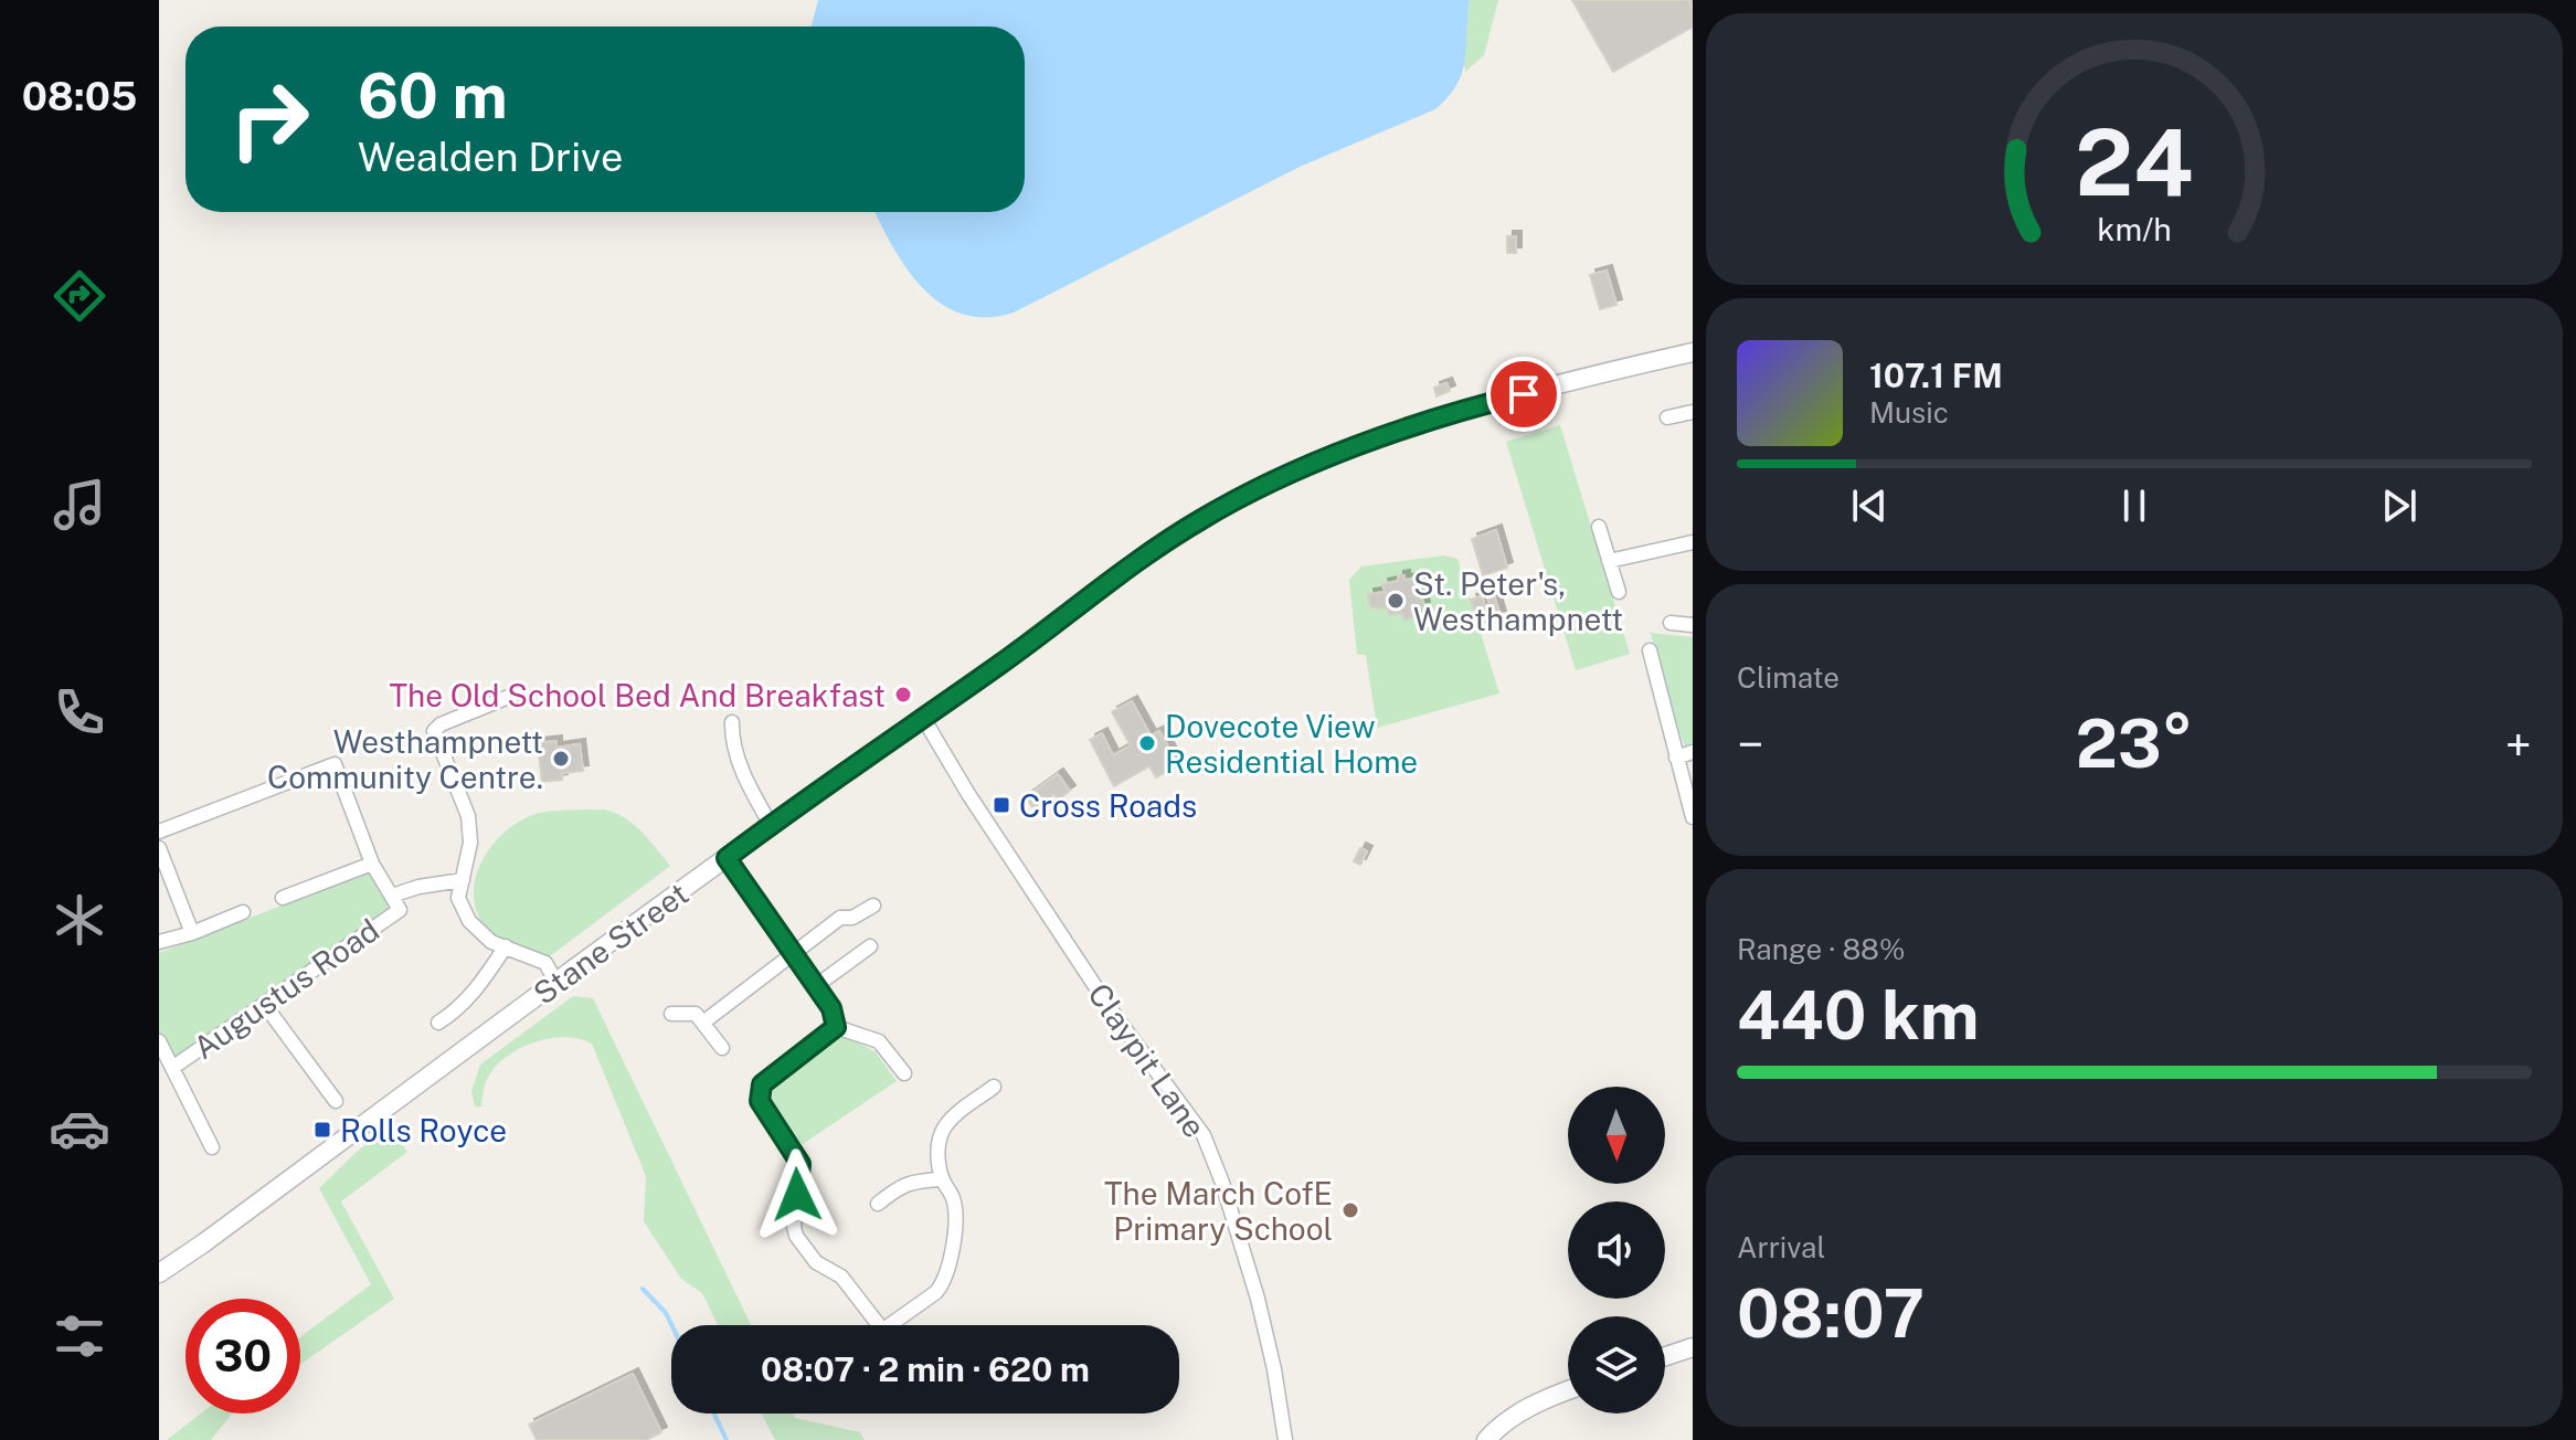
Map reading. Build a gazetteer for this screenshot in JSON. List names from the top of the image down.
{
  "streets": {
    "street": ["Stane Street", "Augustus Road", "Claypit Lane"]
  },
  "crossings": [
    ["Stane Street", "Claypit Lane"]
  ],
  "places": {
    "other": [
      "St. Peter's, Westhampnett",
      "The Old School Bed And Breakfast",
      "Dovecote View Residential Home",
      "Westhampnett Community Centre.",
      "The March CofE Primary School"
    ],
    "transit": ["Cross Roads", "Rolls Royce"]
  },
  "north": "bottom",
  "page": {
    "tabs": "08:05",
    "turn": ["60 m", "Wealden Drive"],
    "song": ["107.1 FM", "Music"],
    "tile": [
      "Climate",
      ["Range · 88%", "440 km"],
      ["Arrival", "08:07"]
    ],
    "heat": ["−", "23°", "+"],
    "limit": "30",
    "trip": "08:07 · 2 min · 620 m",
    "gauge": ["24", "km/h"]
  }
}
